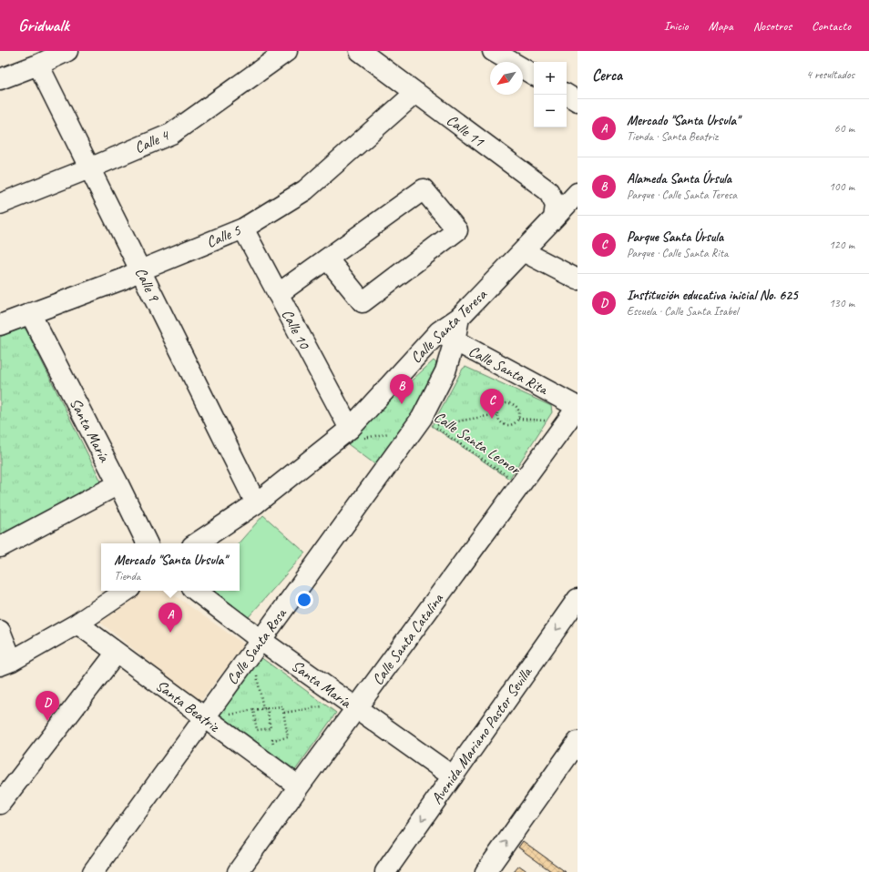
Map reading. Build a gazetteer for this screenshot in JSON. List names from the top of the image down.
{
  "streets": {
    "street": [
      "Calle 11",
      "Calle 4",
      "Calle 5",
      "Calle 9",
      "Calle Santa Teresa",
      "Calle 10",
      "Calle Santa Rita",
      "Santa María",
      "Calle Santa Catalina",
      "Calle Santa Rosa",
      "Santa Beatriz",
      "Avenida Mariano Pastor Sevilla"
    ],
    "path": ["Calle Santa Leonor"]
  },
  "crossings": [
    ["Calle 11", "Calle 5"],
    ["Calle 11", "Calle Santa Teresa"],
    ["Calle 4", "Calle 9"],
    ["Calle 5", "Calle 9"],
    ["Calle 5", "Calle 10"],
    ["Calle 5", "Santa María"],
    ["Calle 9", "Calle Santa Teresa"],
    ["Calle Santa Teresa", "Calle 10"],
    ["Calle Santa Teresa", "Calle Santa Rita"],
    ["Calle Santa Teresa", "Calle Santa Rosa"],
    ["Calle Santa Rita", "Calle Santa Catalina"],
    ["Calle Santa Rita", "Calle Santa Rosa"],
    ["Santa María", "Calle Santa Catalina"],
    ["Santa María", "Calle Santa Rosa"],
    ["Santa María", "Avenida Mariano Pastor Sevilla"],
    ["Calle Santa Leonor", "Calle Santa Catalina"],
    ["Calle Santa Catalina", "Santa Beatriz"],
    ["Calle Santa Rosa", "Santa Beatriz"]
  ],
  "north": "bottom left",
  "page": {
    "header": "Gridwalk",
    "nav": [
      "Inicio",
      "Mapa",
      "Nosotros",
      "Contacto"
    ],
    "heading": ["Cerca", "4 resultados"],
    "map_buttons": ["+", "−"],
    "list": [
      {
        "mark": "A",
        "name": "Mercado \"Santa Ursula\"",
        "note": "Tienda · Santa Beatriz",
        "value": "60 m"
      },
      {
        "mark": "B",
        "name": "Alameda Santa Úrsula",
        "note": "Parque · Calle Santa Teresa",
        "value": "100 m"
      },
      {
        "mark": "C",
        "name": "Parque Santa Úrsula",
        "note": "Parque · Calle Santa Rita",
        "value": "120 m"
      },
      {
        "mark": "D",
        "name": "Institución educativa inicial No. 625",
        "note": "Escuela · Calle Santa Isabel",
        "value": "130 m"
      }
    ],
    "pins": [
      "B",
      "C",
      "A",
      "D"
    ],
    "popup": ["Mercado \"Santa Ursula\"", "Tienda"]
  }
}
